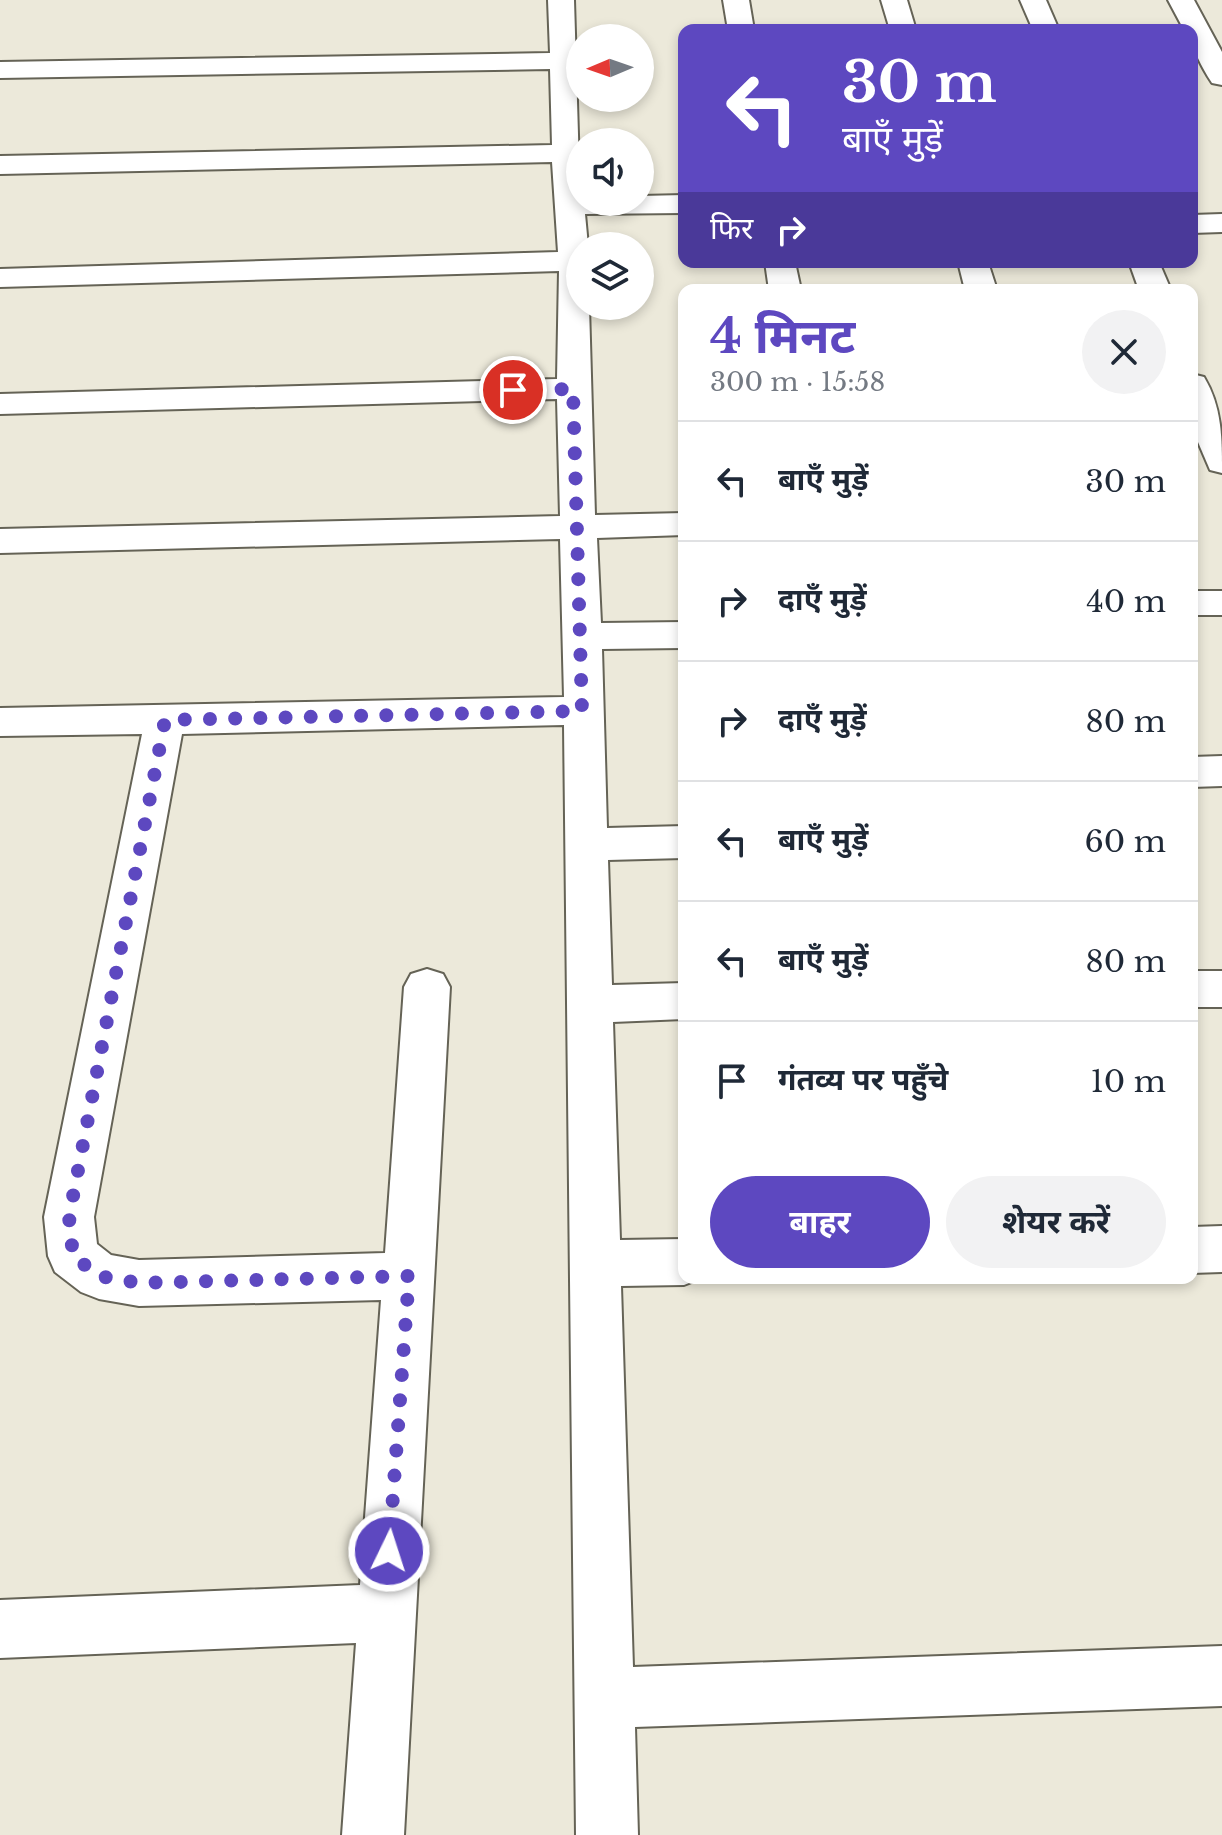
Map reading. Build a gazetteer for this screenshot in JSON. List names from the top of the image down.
{
  "north": "left",
  "page": {
    "turn": ["30 m", "बाएँ मुड़ें"],
    "then": "फिर",
    "heading": ["4 मिनट", "300 m · 15:58"],
    "list": [
      {
        "name": "बाएँ मुड़ें",
        "value": "30 m"
      },
      {
        "name": "दाएँ मुड़ें",
        "value": "40 m"
      },
      {
        "name": "दाएँ मुड़ें",
        "value": "80 m"
      },
      {
        "name": "बाएँ मुड़ें",
        "value": "60 m"
      },
      {
        "name": "बाएँ मुड़ें",
        "value": "80 m"
      },
      {
        "name": "गंतव्य पर पहुँचे",
        "value": "10 m"
      }
    ],
    "buttons": ["बाहर", "शेयर करें"]
  }
}
